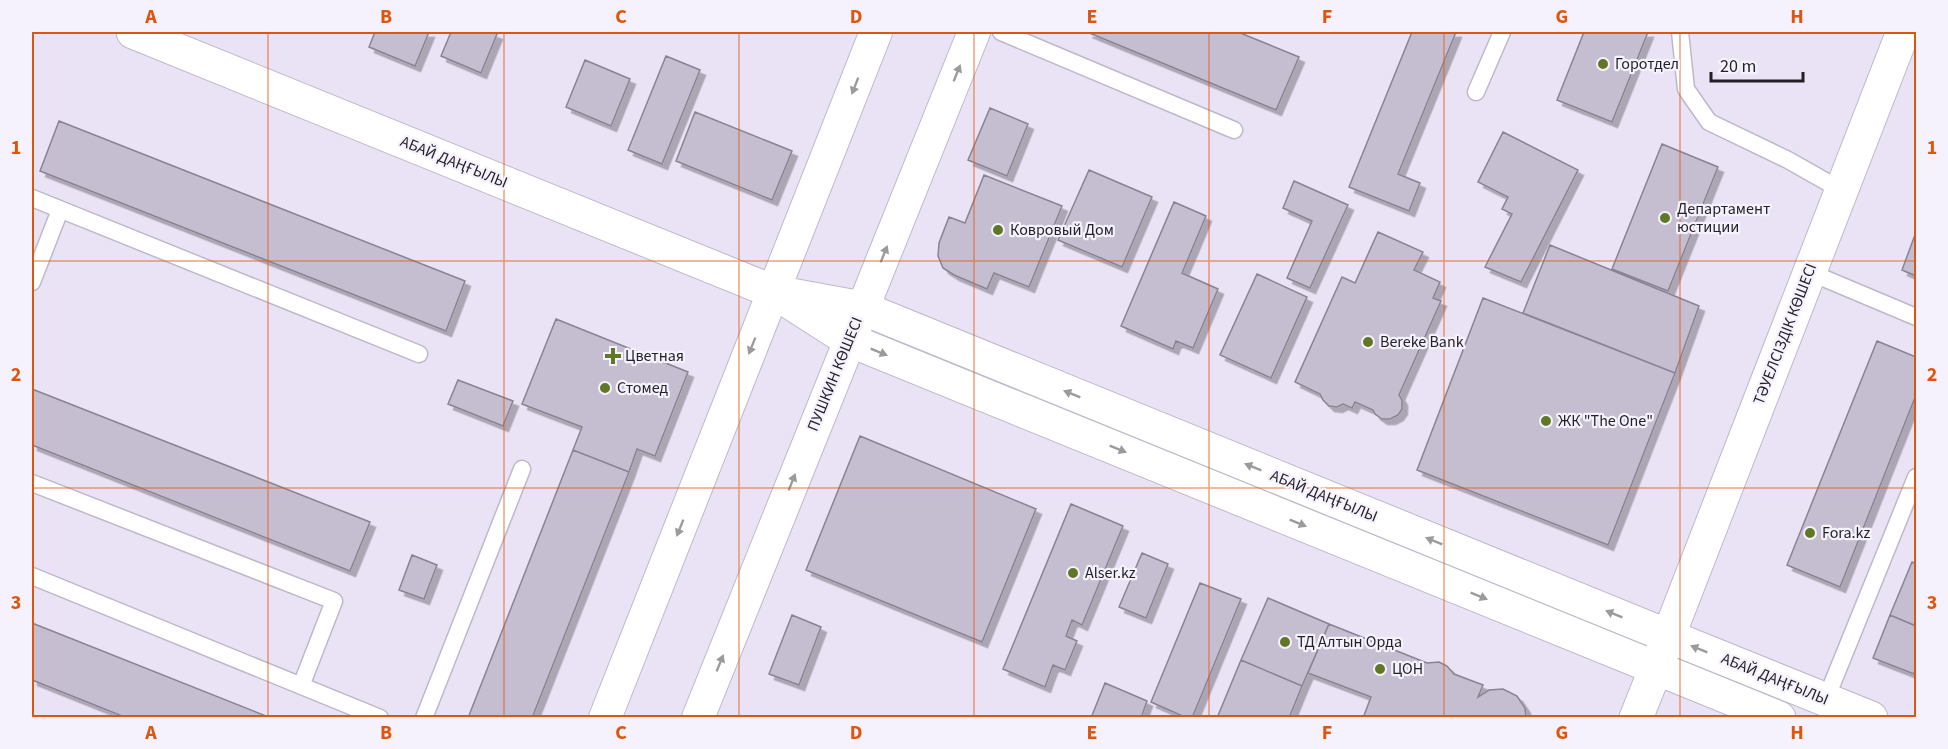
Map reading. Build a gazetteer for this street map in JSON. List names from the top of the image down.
{
  "streets": {
    "main road": ["АБАЙ ДАҢҒЫЛЫ", "ТӘУЕЛСІЗДІК КӨШЕСІ"],
    "street": ["ПУШКИН КӨШЕСІ"]
  },
  "crossings": [
    ["АБАЙ ДАҢҒЫЛЫ", "ТӘУЕЛСІЗДІК КӨШЕСІ"],
    ["АБАЙ ДАҢҒЫЛЫ", "ПУШКИН КӨШЕСІ"]
  ],
  "places": {
    "other": [
      "Горотдел",
      "Департамент юстиции",
      "Ковровый Дом",
      "Bereke Bank",
      "Стомед",
      "ЖК \"The One\"",
      "Fora.kz",
      "Alser.kz",
      "ТД Алтын Орда",
      "ЦОН"
    ],
    "health": ["Цветная"]
  },
  "scale_bar": "20 m",
  "grid": {
    "columns": [
      "A",
      "B",
      "C",
      "D",
      "E",
      "F",
      "G",
      "H"
    ],
    "rows": ["1", "2", "3"]
  }
}
